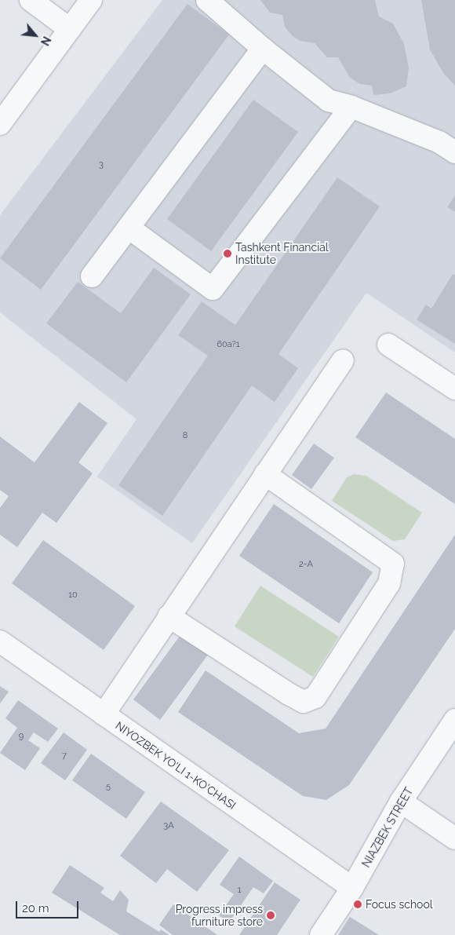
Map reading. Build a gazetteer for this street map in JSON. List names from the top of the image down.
{
  "streets": {
    "street": ["NIYOZBEK YO'LI 1-KO'CHASI", "NIAZBEK STREET"]
  },
  "crossings": [
    ["NIYOZBEK YO'LI 1-KO'CHASI", "NIAZBEK STREET"]
  ],
  "places": ["Tashkent Financial Institute", "Focus school", "Progress impress furniture store"],
  "house_numbers": [
    "3",
    "60a?1",
    "8",
    "2-A",
    "10",
    "9",
    "7",
    "5",
    "3А",
    "1"
  ],
  "scale_bar": "20 m",
  "north": "bottom right"
}
